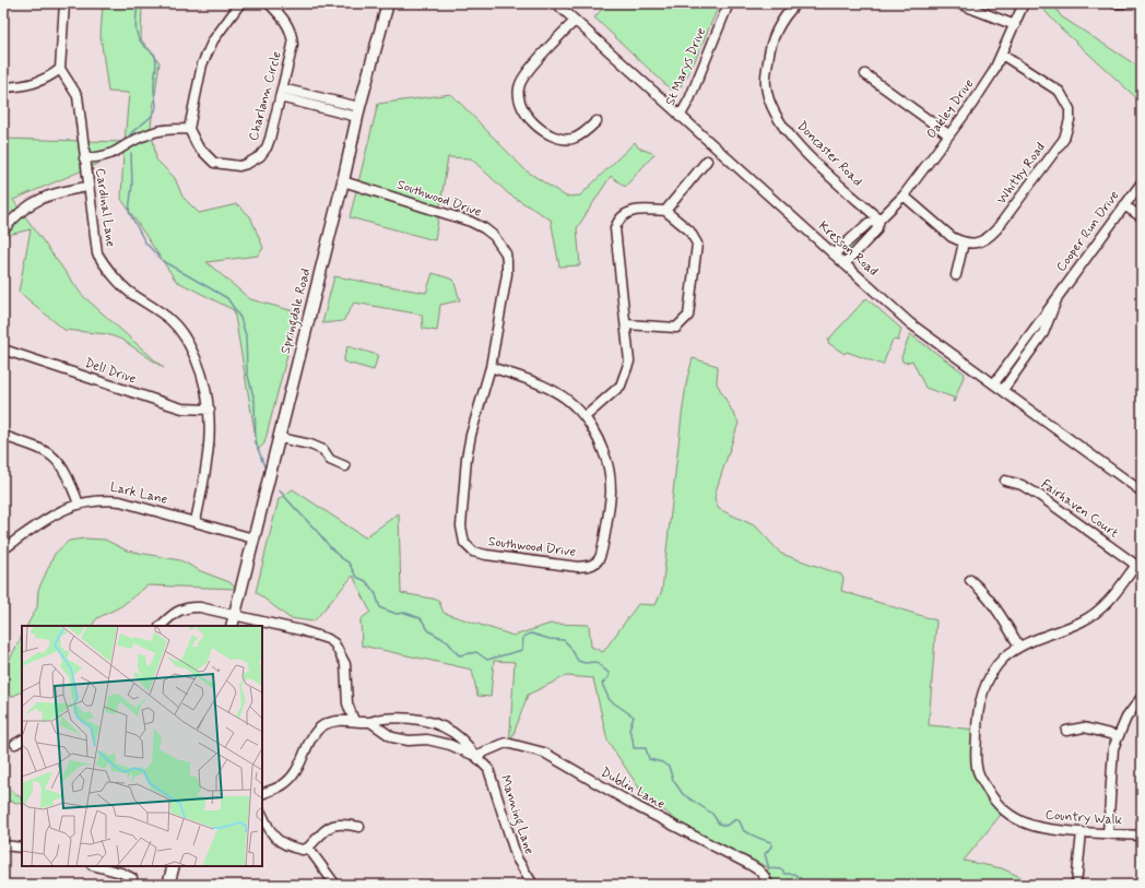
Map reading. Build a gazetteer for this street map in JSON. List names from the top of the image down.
{
  "streets": {
    "main road": ["Springdale Road"],
    "street": [
      "St Marys Drive",
      "Charlann Circle",
      "Oakley Drive",
      "Doncaster Road",
      "Whitby Road",
      "Southwood Drive",
      "Cardinal Lane",
      "Cooper Run Drive",
      "Kresson Road",
      "Dell Drive",
      "Lark Lane",
      "Fairhaven Court",
      "Dublin Lane",
      "Manning Lane",
      "Country Walk"
    ]
  },
  "crossings": [
    ["St Marys Drive", "Kresson Road"],
    ["Oakley Drive", "Doncaster Road"],
    ["Oakley Drive", "Whitby Road"],
    ["Southwood Drive", "Springdale Road"],
    ["Cardinal Lane", "Dell Drive"],
    ["Cardinal Lane", "Lark Lane"],
    ["Cooper Run Drive", "Kresson Road"],
    ["Springdale Road", "Lark Lane"],
    ["Fairhaven Court", "Country Walk"],
    ["Dublin Lane", "Manning Lane"]
  ]
}
